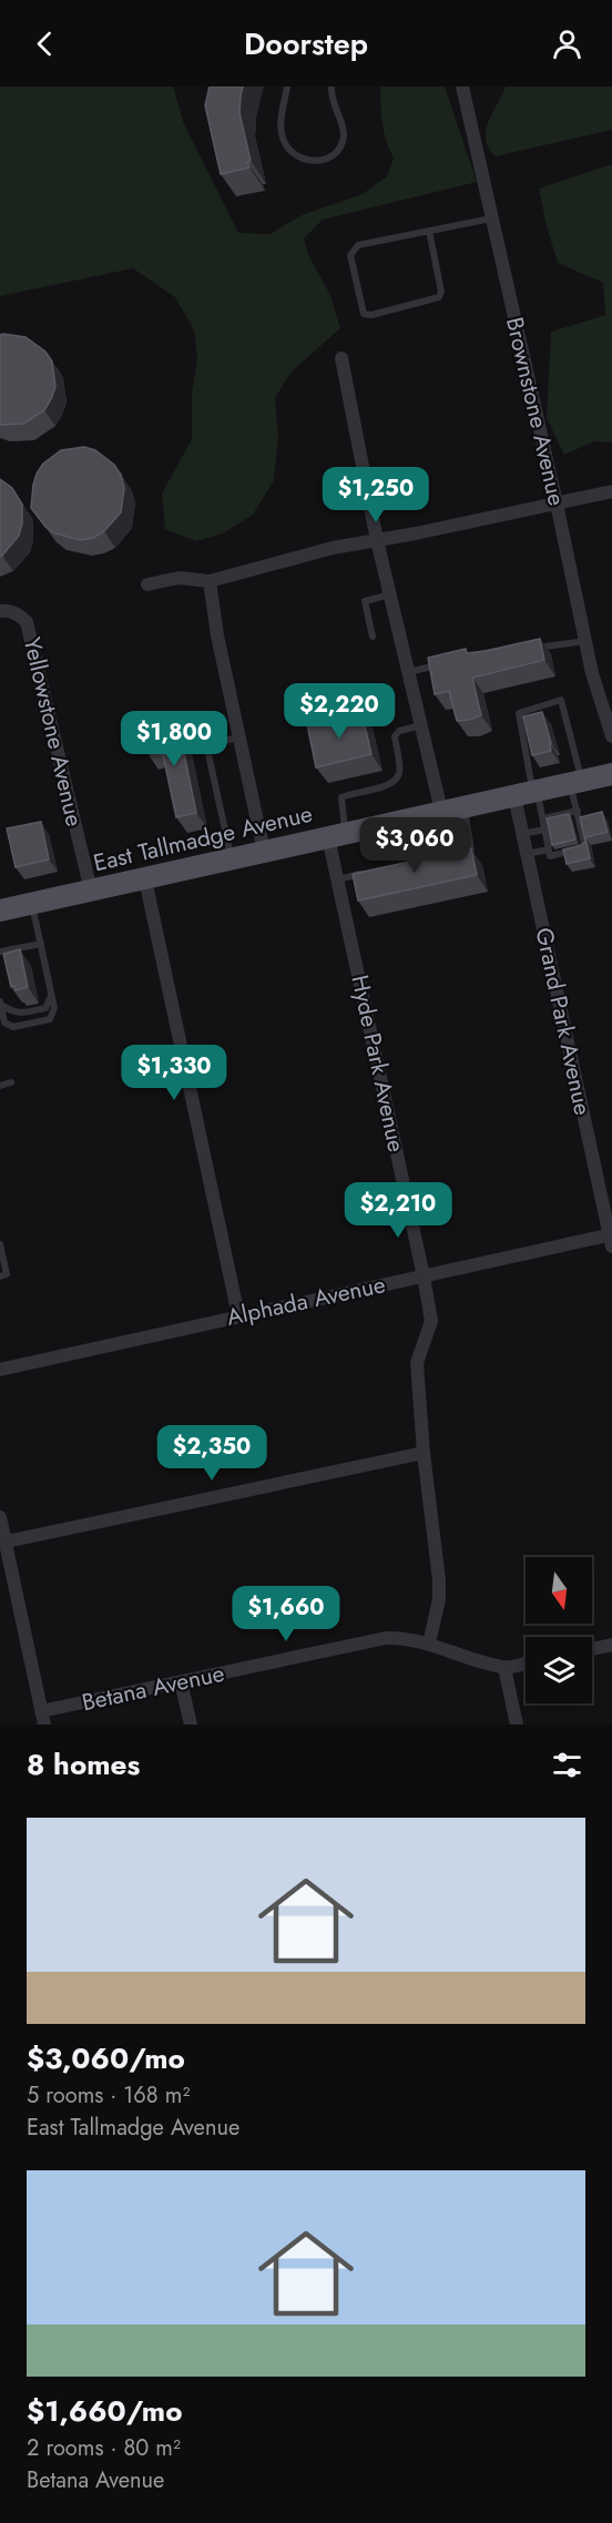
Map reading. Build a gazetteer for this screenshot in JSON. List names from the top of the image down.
{
  "streets": {
    "main road": ["East Tallmadge Avenue"],
    "street": [
      "Brownstone Avenue",
      "Yellowstone Avenue",
      "Grand Park Avenue",
      "Hyde Park Avenue",
      "Alphada Avenue",
      "Betana Avenue"
    ]
  },
  "crossings": [
    ["Yellowstone Avenue", "East Tallmadge Avenue"],
    ["East Tallmadge Avenue", "Grand Park Avenue"],
    ["East Tallmadge Avenue", "Hyde Park Avenue"],
    ["Grand Park Avenue", "Alphada Avenue"],
    ["Hyde Park Avenue", "Alphada Avenue"],
    ["Hyde Park Avenue", "Betana Avenue"]
  ],
  "north": "bottom",
  "page": {
    "header": "Doorstep",
    "price": [
      "$1,250",
      "$2,220",
      "$1,800",
      "$3,060",
      "$1,330",
      "$2,210",
      "$2,350",
      "$1,660"
    ],
    "heading": "8 homes",
    "list": [
      {
        "name": "$3,060/mo",
        "note": "5 rooms · 168 m² · East Tallmadge Avenue"
      },
      {
        "name": "$1,660/mo",
        "note": "2 rooms · 80 m² · Betana Avenue"
      }
    ]
  }
}
